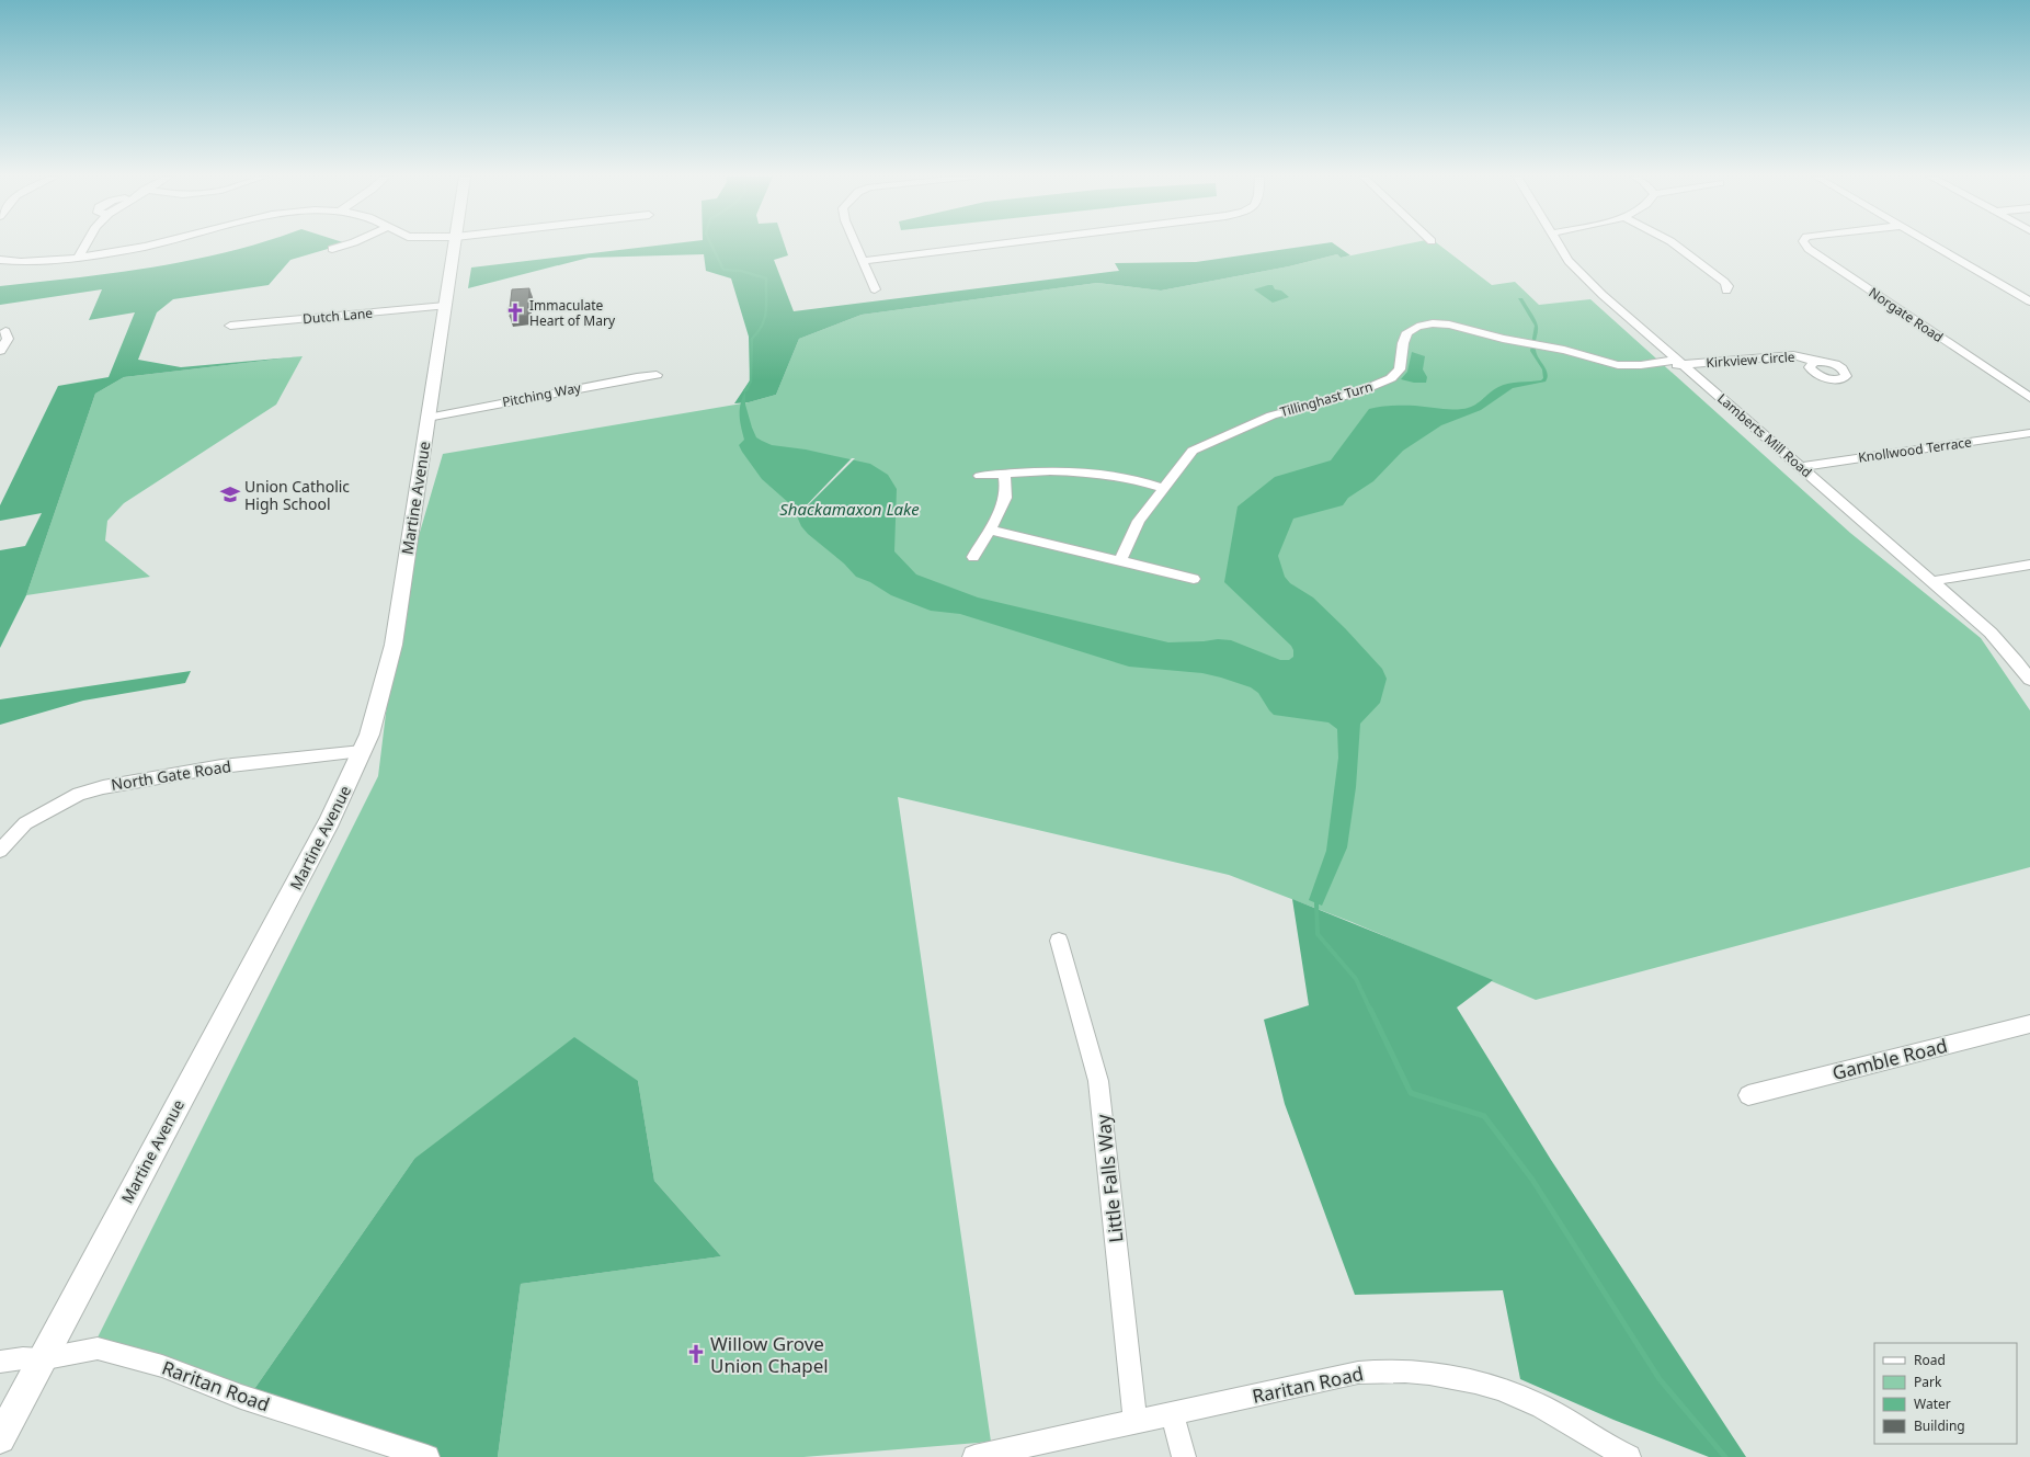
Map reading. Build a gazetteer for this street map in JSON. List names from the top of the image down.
{
  "streets": {
    "main road": ["Martine Avenue"],
    "street": [
      "Norgate Road",
      "Dutch Lane",
      "Kirkview Circle",
      "Pitching Way",
      "Tillinghast Turn",
      "Lamberts Mill Road",
      "Knollwood Terrace",
      "North Gate Road",
      "Gamble Road",
      "Little Falls Way",
      "Raritan Road"
    ]
  },
  "crossings": [
    ["Dutch Lane", "Martine Avenue"],
    ["Kirkview Circle", "Tillinghast Turn"],
    ["Kirkview Circle", "Lamberts Mill Road"],
    ["Pitching Way", "Martine Avenue"],
    ["Tillinghast Turn", "Lamberts Mill Road"],
    ["Lamberts Mill Road", "Knollwood Terrace"],
    ["Martine Avenue", "North Gate Road"],
    ["Martine Avenue", "Raritan Road"],
    ["Little Falls Way", "Raritan Road"]
  ],
  "water": ["Shackamaxon Lake"],
  "places": {
    "church": ["Immaculate Heart of Mary", "Willow Grove Union Chapel"],
    "school or university": ["Union Catholic High School"]
  },
  "legend": [
    "Road",
    "Park",
    "Water",
    "Building"
  ]
}
